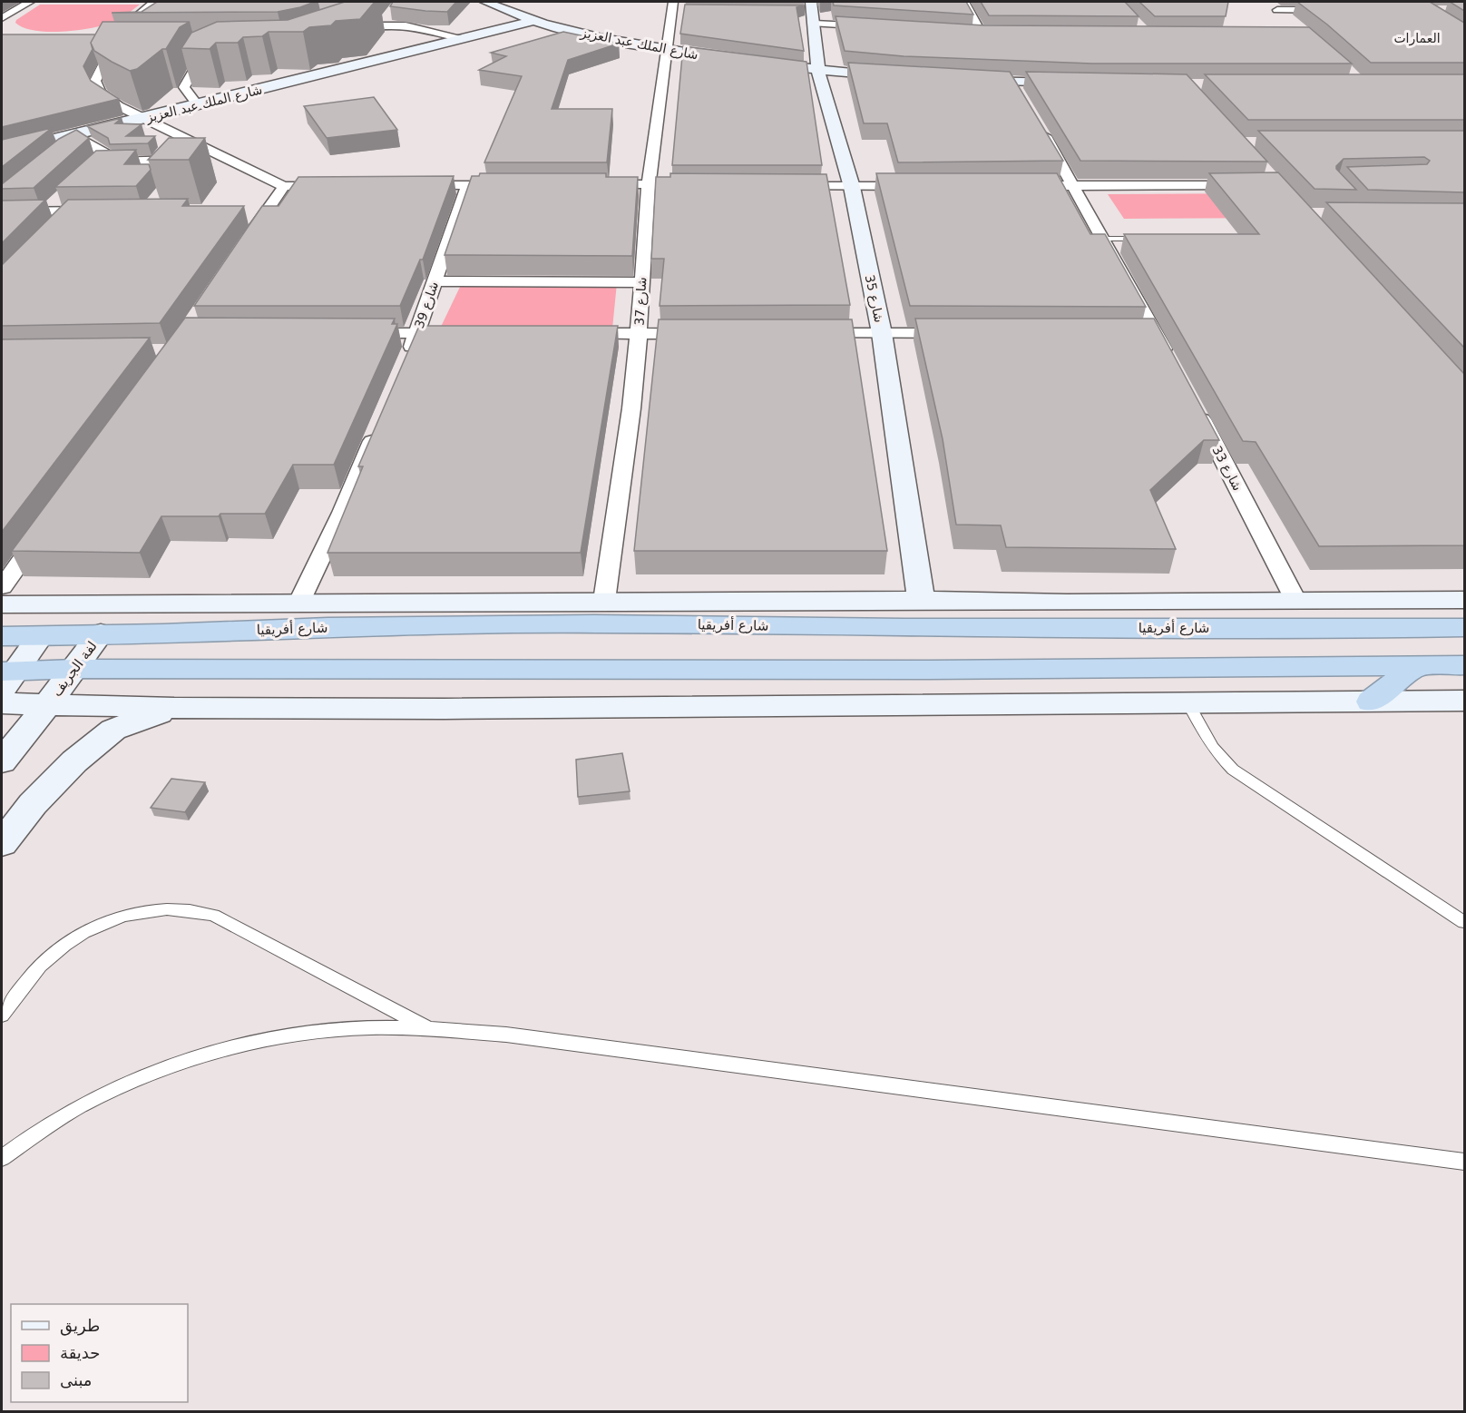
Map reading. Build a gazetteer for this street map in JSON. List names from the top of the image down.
{
  "streets": {
    "highway": ["شارع أفريقيا"],
    "street": [
      "شارع الملك عبد العزيز",
      "شارع 35",
      "شارع 37",
      "شارع 39",
      "شارع 33",
      "لفة الجريف"
    ]
  },
  "crossings": [
    ["شارع الملك عبد العزيز", "شارع 35"],
    ["شارع الملك عبد العزيز", "شارع 37"],
    ["شارع 35", "شارع أفريقيا"],
    ["شارع 37", "شارع أفريقيا"],
    ["شارع 33", "شارع أفريقيا"],
    ["شارع أفريقيا", "لفة الجريف"]
  ],
  "districts": ["العمارات"],
  "legend": ["طريق", "حديقة", "مبنى"]
}
